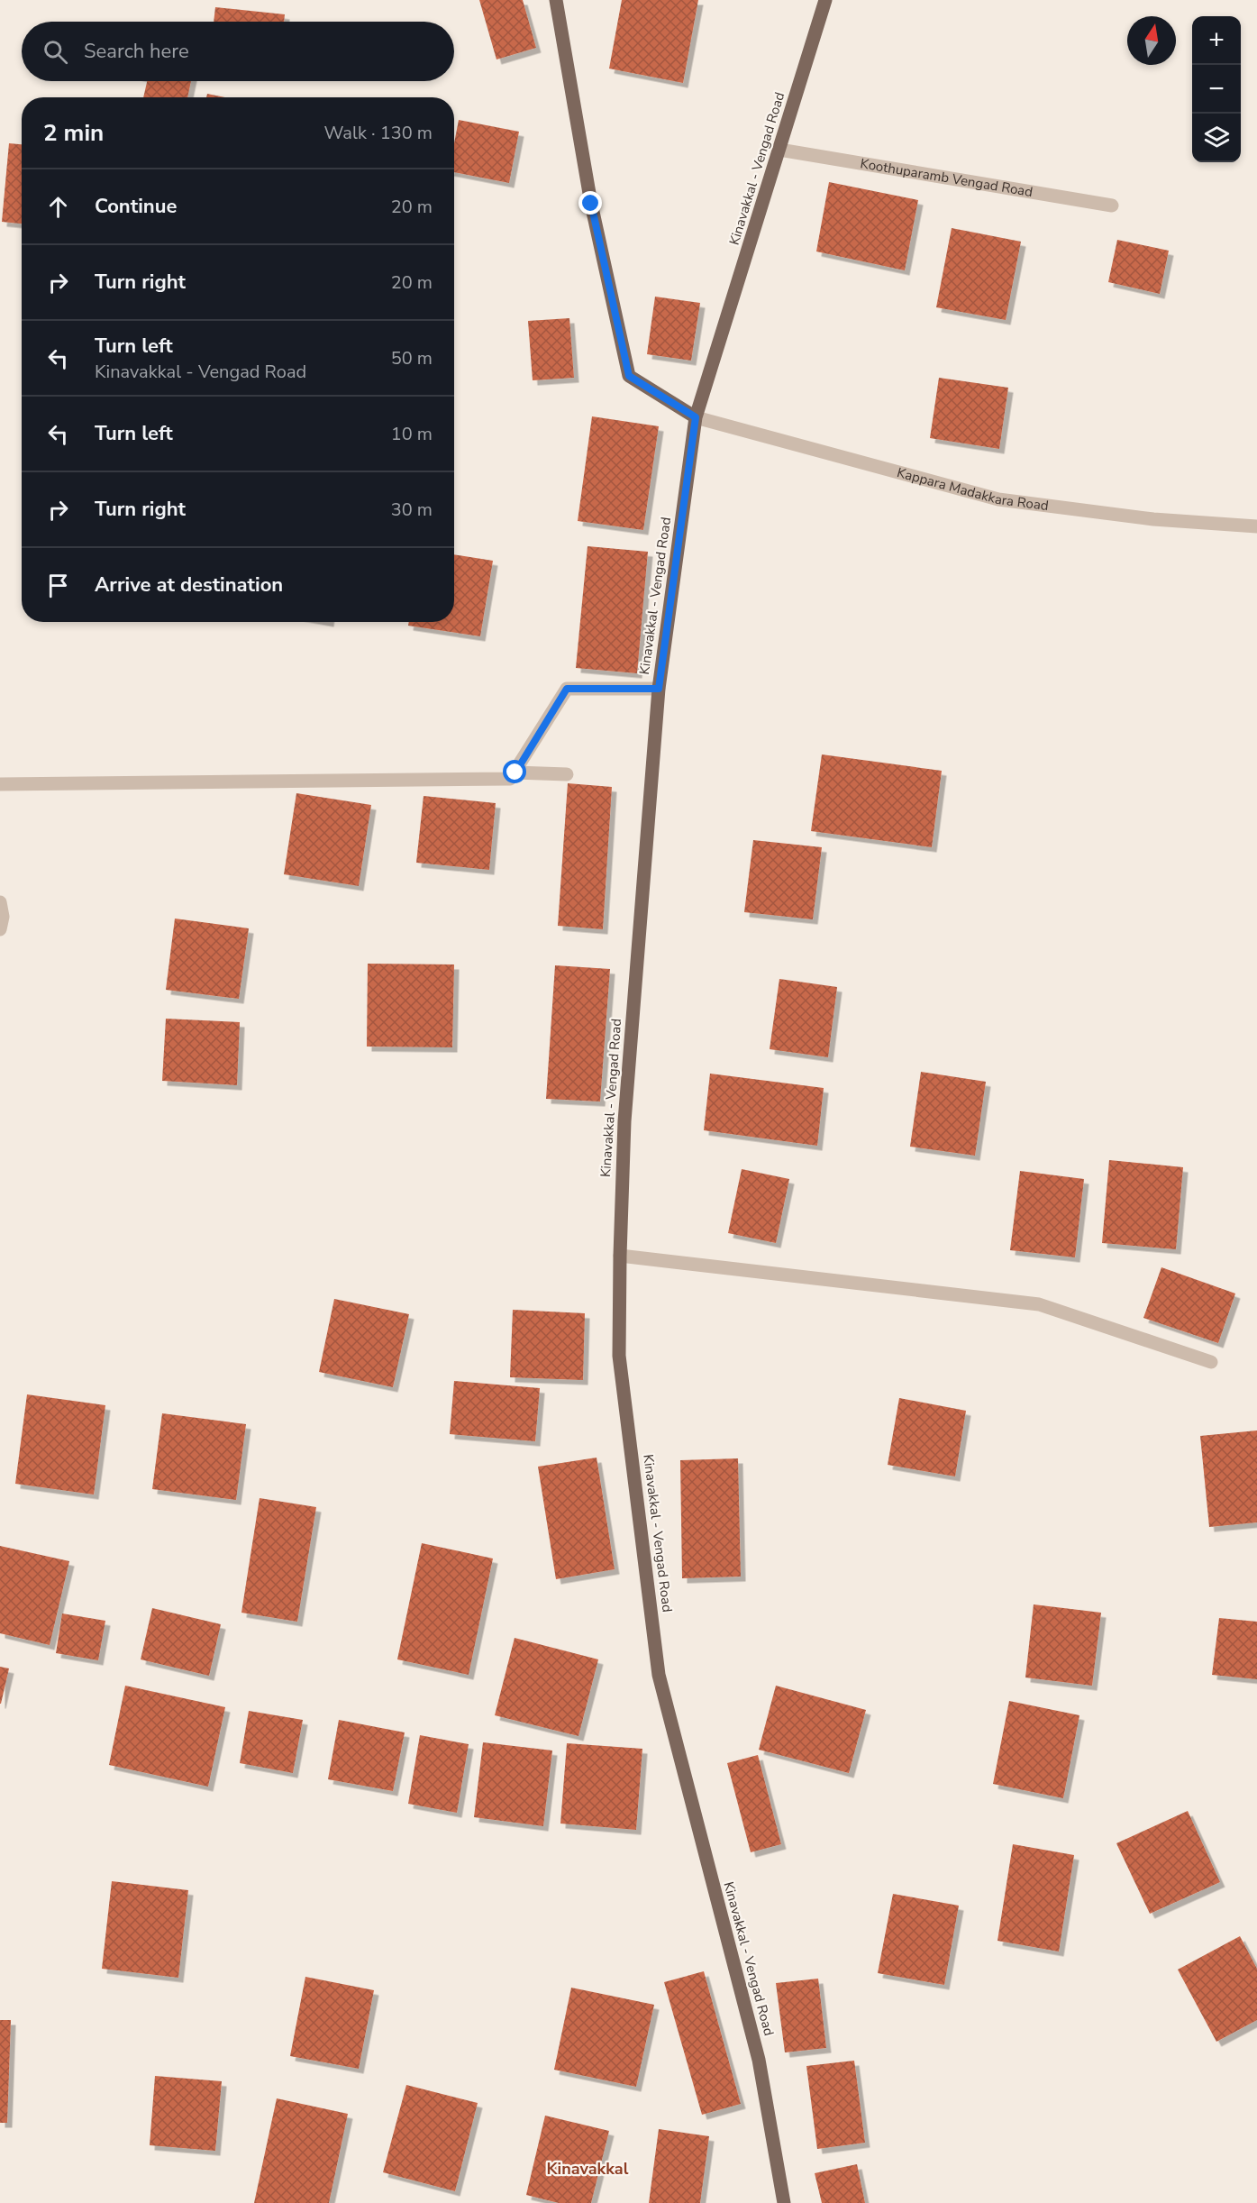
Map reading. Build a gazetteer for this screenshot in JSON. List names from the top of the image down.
{
  "streets": {
    "main road": ["Kinavakkal - Vengad Road"],
    "street": ["Koothuparamb Vengad Road", "Kappara Madakkara Road"]
  },
  "crossings": [
    ["Kinavakkal - Vengad Road", "Koothuparamb Vengad Road"],
    ["Kinavakkal - Vengad Road", "Kappara Madakkara Road"]
  ],
  "districts": ["Kinavakkal"],
  "north": "top",
  "page": {
    "map_buttons": ["+", "−"],
    "search": "Search here",
    "heading": ["2 min", "Walk · 130 m"],
    "list": [
      ["Continue", "20 m"],
      ["Turn right", "20 m"],
      ["Turn left", "Kinavakkal - Vengad Road", "50 m"],
      ["Turn left", "10 m"],
      ["Turn right", "30 m"],
      "Arrive at destination"
    ]
  }
}
